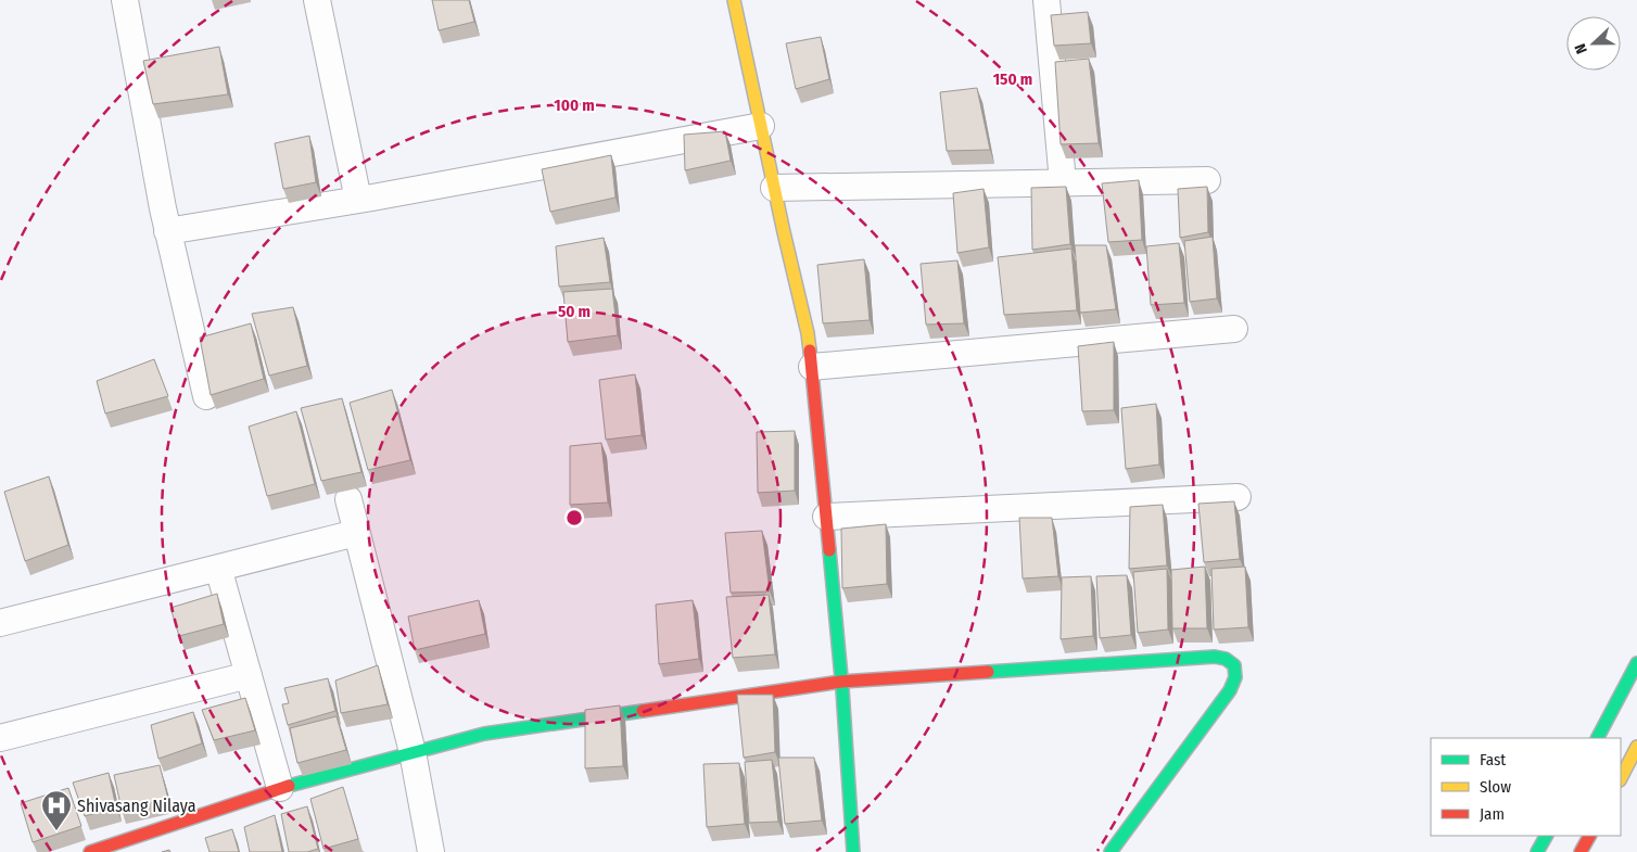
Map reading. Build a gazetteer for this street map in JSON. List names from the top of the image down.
{
  "places": {
    "hospital": ["Shivasang Nilaya"]
  },
  "legend": ["Fast", "Slow", "Jam"],
  "north": "left",
  "rings": ["150 m", "100 m", "50 m"]
}
